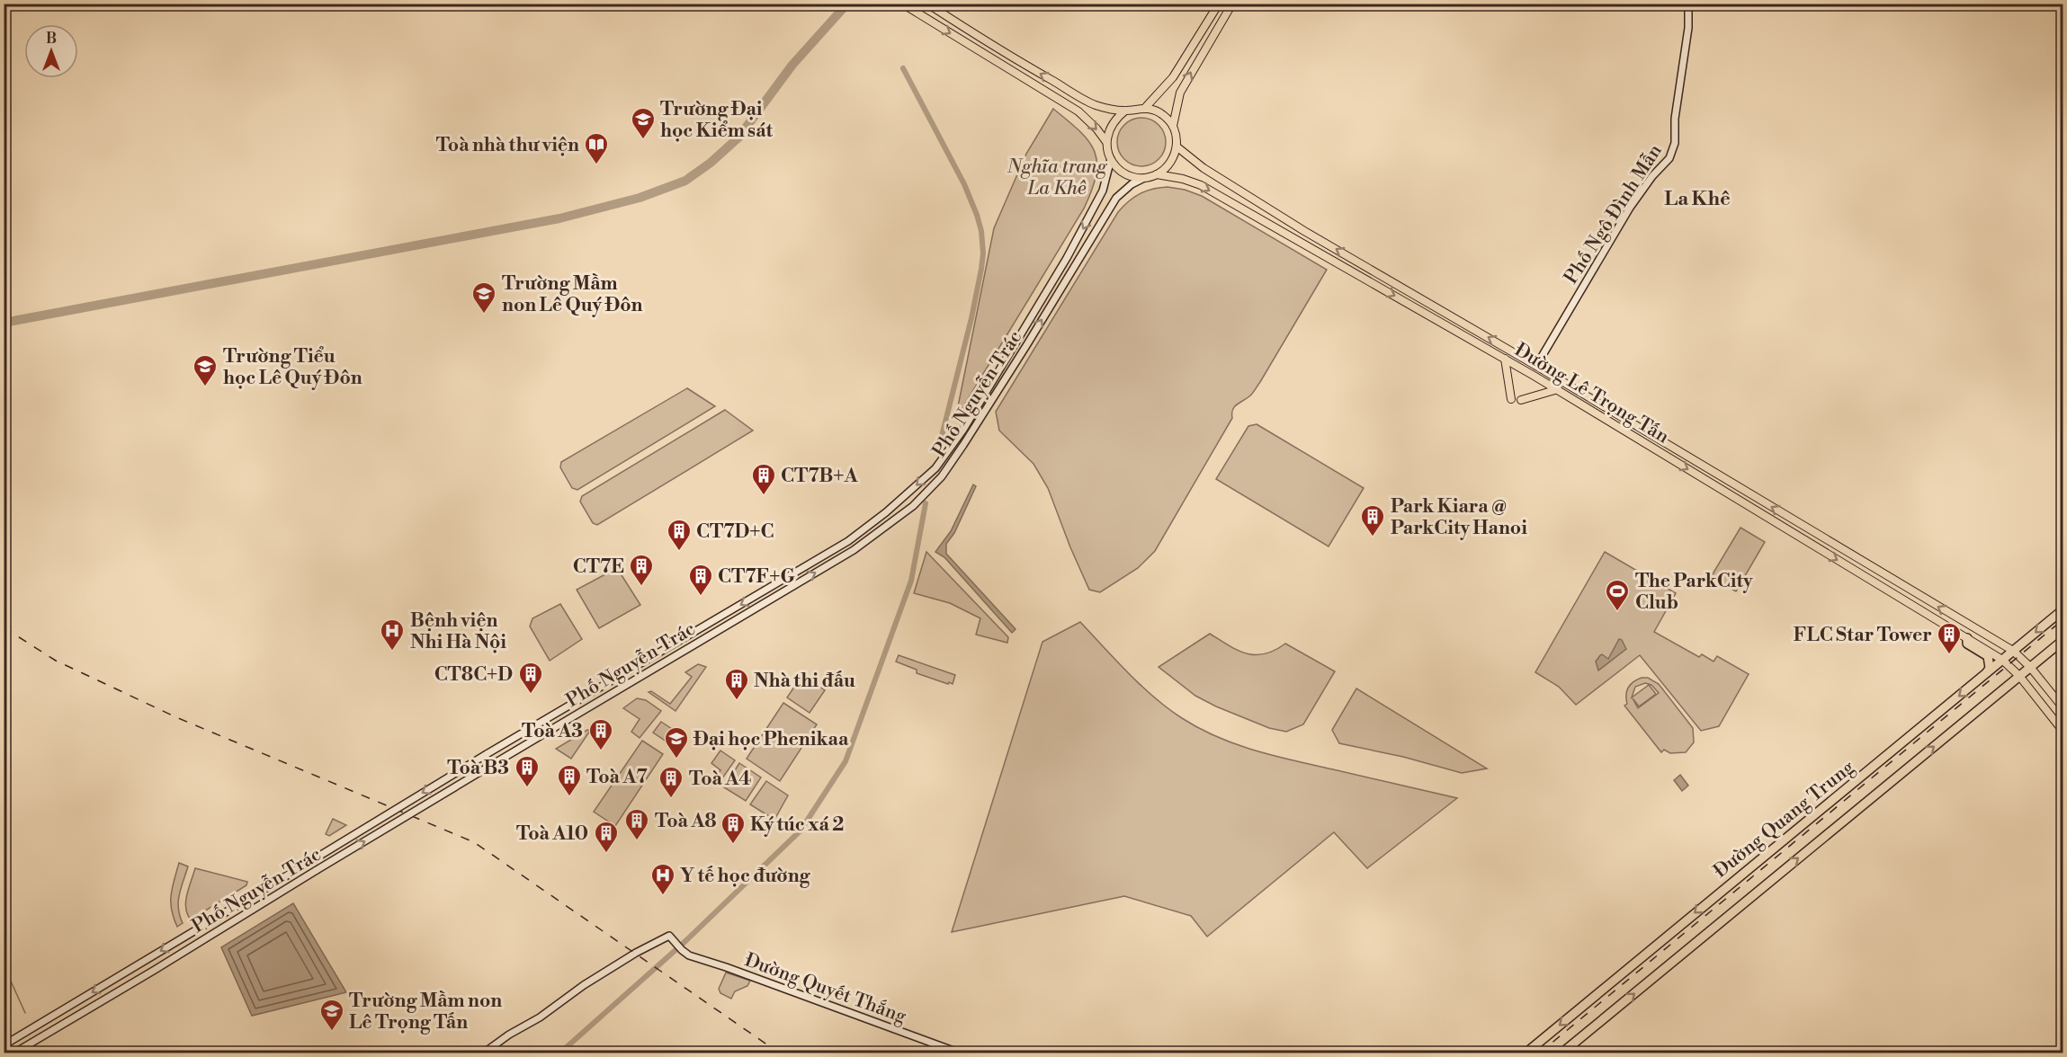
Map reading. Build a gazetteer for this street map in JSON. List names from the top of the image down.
{
  "streets": {
    "highway": ["Đường Quang Trung"],
    "main road": [
      "Phố Ngô Đình Mẫn",
      "Đường Lê Trọng Tấn",
      "Phố Nguyễn Trác",
      "Đường Quyết Thắng"
    ]
  },
  "crossings": [
    ["Phố Ngô Đình Mẫn", "Đường Lê Trọng Tấn"],
    ["Đường Lê Trọng Tấn", "Phố Nguyễn Trác"],
    ["Đường Lê Trọng Tấn", "Đường Quang Trung"]
  ],
  "districts": ["La Khê"],
  "parks": ["Nghĩa trang La Khê"],
  "places": {
    "school or university": [
      "Trường Đại học Kiểm sát",
      "Trường Mầm non Lê Quý Đôn",
      "Trường Tiểu học Lê Quý Đôn",
      "Đại học Phenikaa",
      "Trường Mầm non Lê Trọng Tấn"
    ],
    "library": ["Toà nhà thư viện"],
    "building": [
      "CT7B+A",
      "Park Kiara @ ParkCity Hanoi",
      "CT7D+C",
      "CT7E",
      "CT7F+G",
      "FLC Star Tower",
      "CT8C+D",
      "Nhà thi đấu",
      "Toà A3",
      "Toà B3",
      "Toà A7",
      "Toà A4",
      "Toà A8",
      "Ký túc xá 2",
      "Toà A10"
    ],
    "sports": ["The ParkCity Club"],
    "hospital": ["Bệnh viện Nhi Hà Nội", "Y tế học đường"]
  },
  "north": "top"
}
